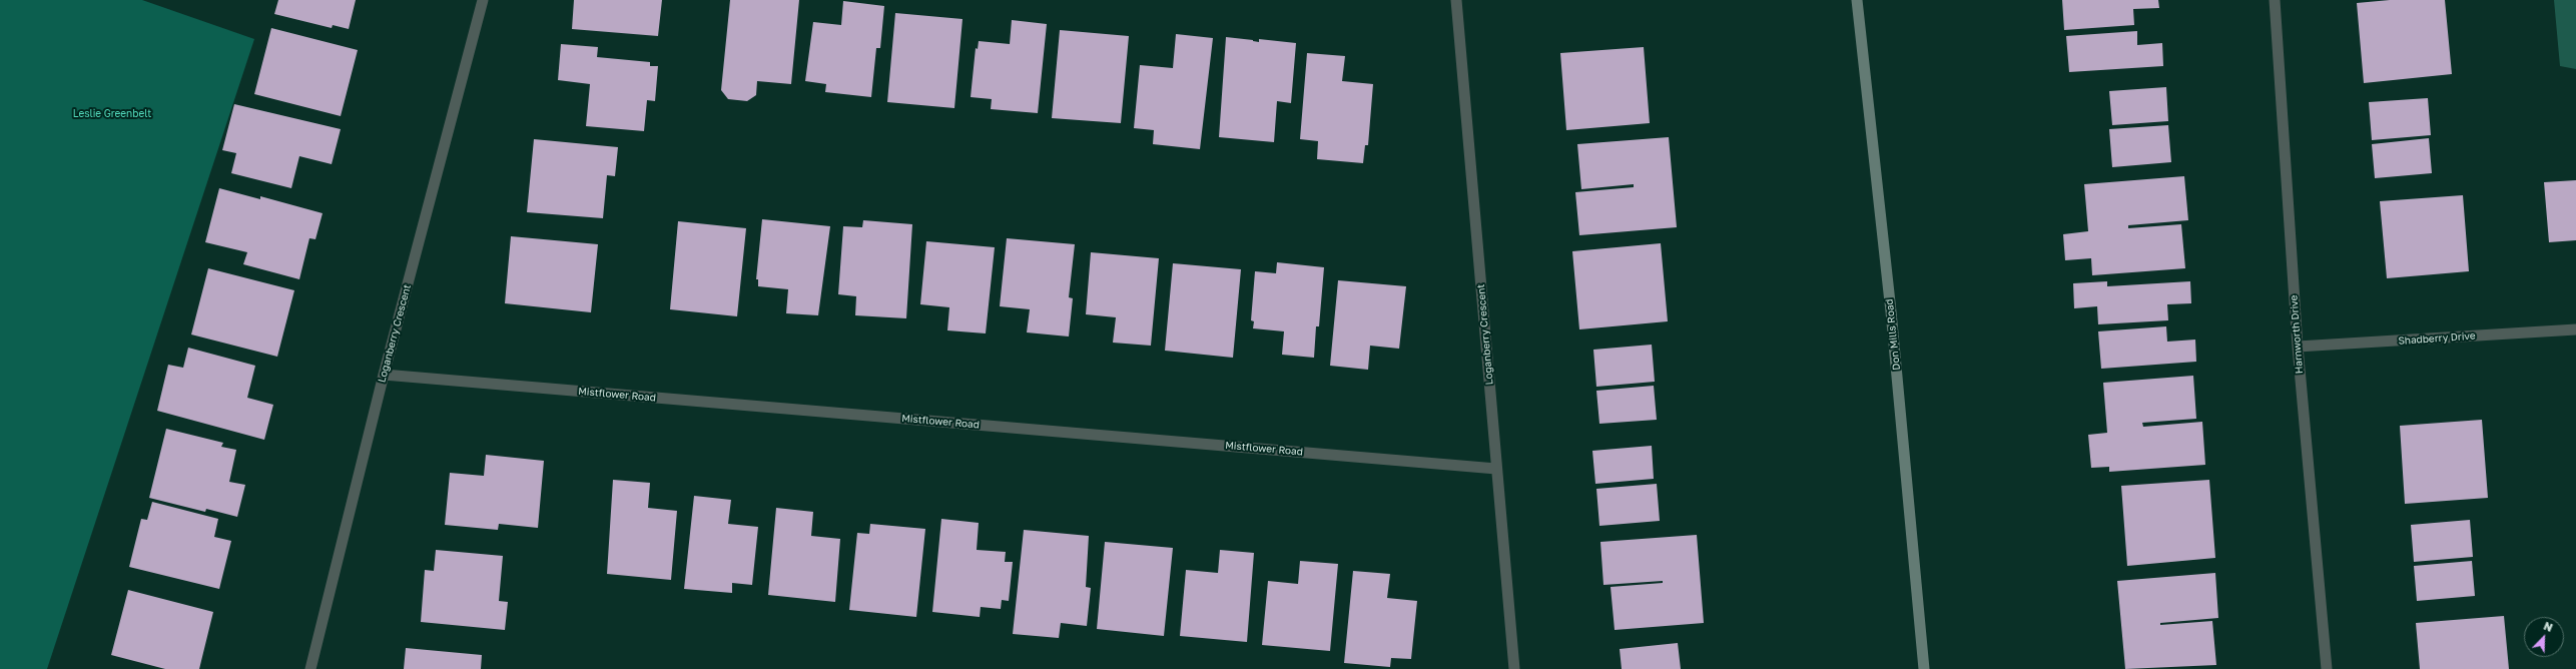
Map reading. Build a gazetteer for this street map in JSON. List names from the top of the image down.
{
  "streets": {
    "main road": ["Don Mills Road"],
    "street": [
      "Loganberry Crescent",
      "Harnworth Drive",
      "Shadberry Drive",
      "Mistflower Road"
    ]
  },
  "crossings": [
    ["Loganberry Crescent", "Mistflower Road"],
    ["Harnworth Drive", "Shadberry Drive"]
  ],
  "parks": ["Leslie Greenbelt"],
  "north": "top right"
}
